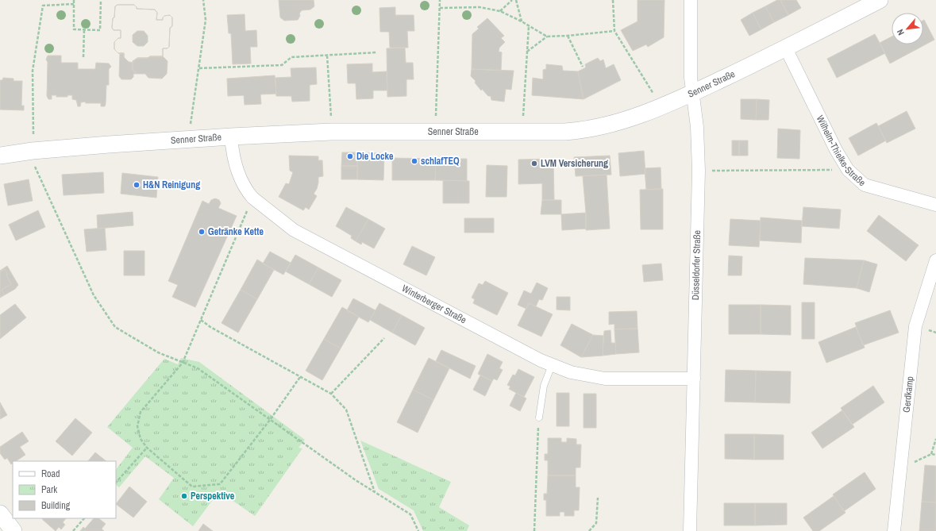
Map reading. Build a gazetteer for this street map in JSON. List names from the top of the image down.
{
  "streets": {
    "street": [
      "Senner Straße",
      "Wilhelm-Thielke-Straße",
      "Düsseldorfer Straße",
      "Winterberger Straße",
      "Gerdkamp"
    ]
  },
  "crossings": [
    ["Senner Straße", "Wilhelm-Thielke-Straße"],
    ["Senner Straße", "Düsseldorfer Straße"],
    ["Senner Straße", "Winterberger Straße"],
    ["Düsseldorfer Straße", "Winterberger Straße"]
  ],
  "places": [
    "Die Locke",
    "schlafTEQ",
    "LVM Versicherung",
    "H&N Reinigung",
    "Getränke Kette",
    "Perspektive"
  ],
  "legend": ["Road", "Park", "Building"],
  "north": "bottom left"
}
